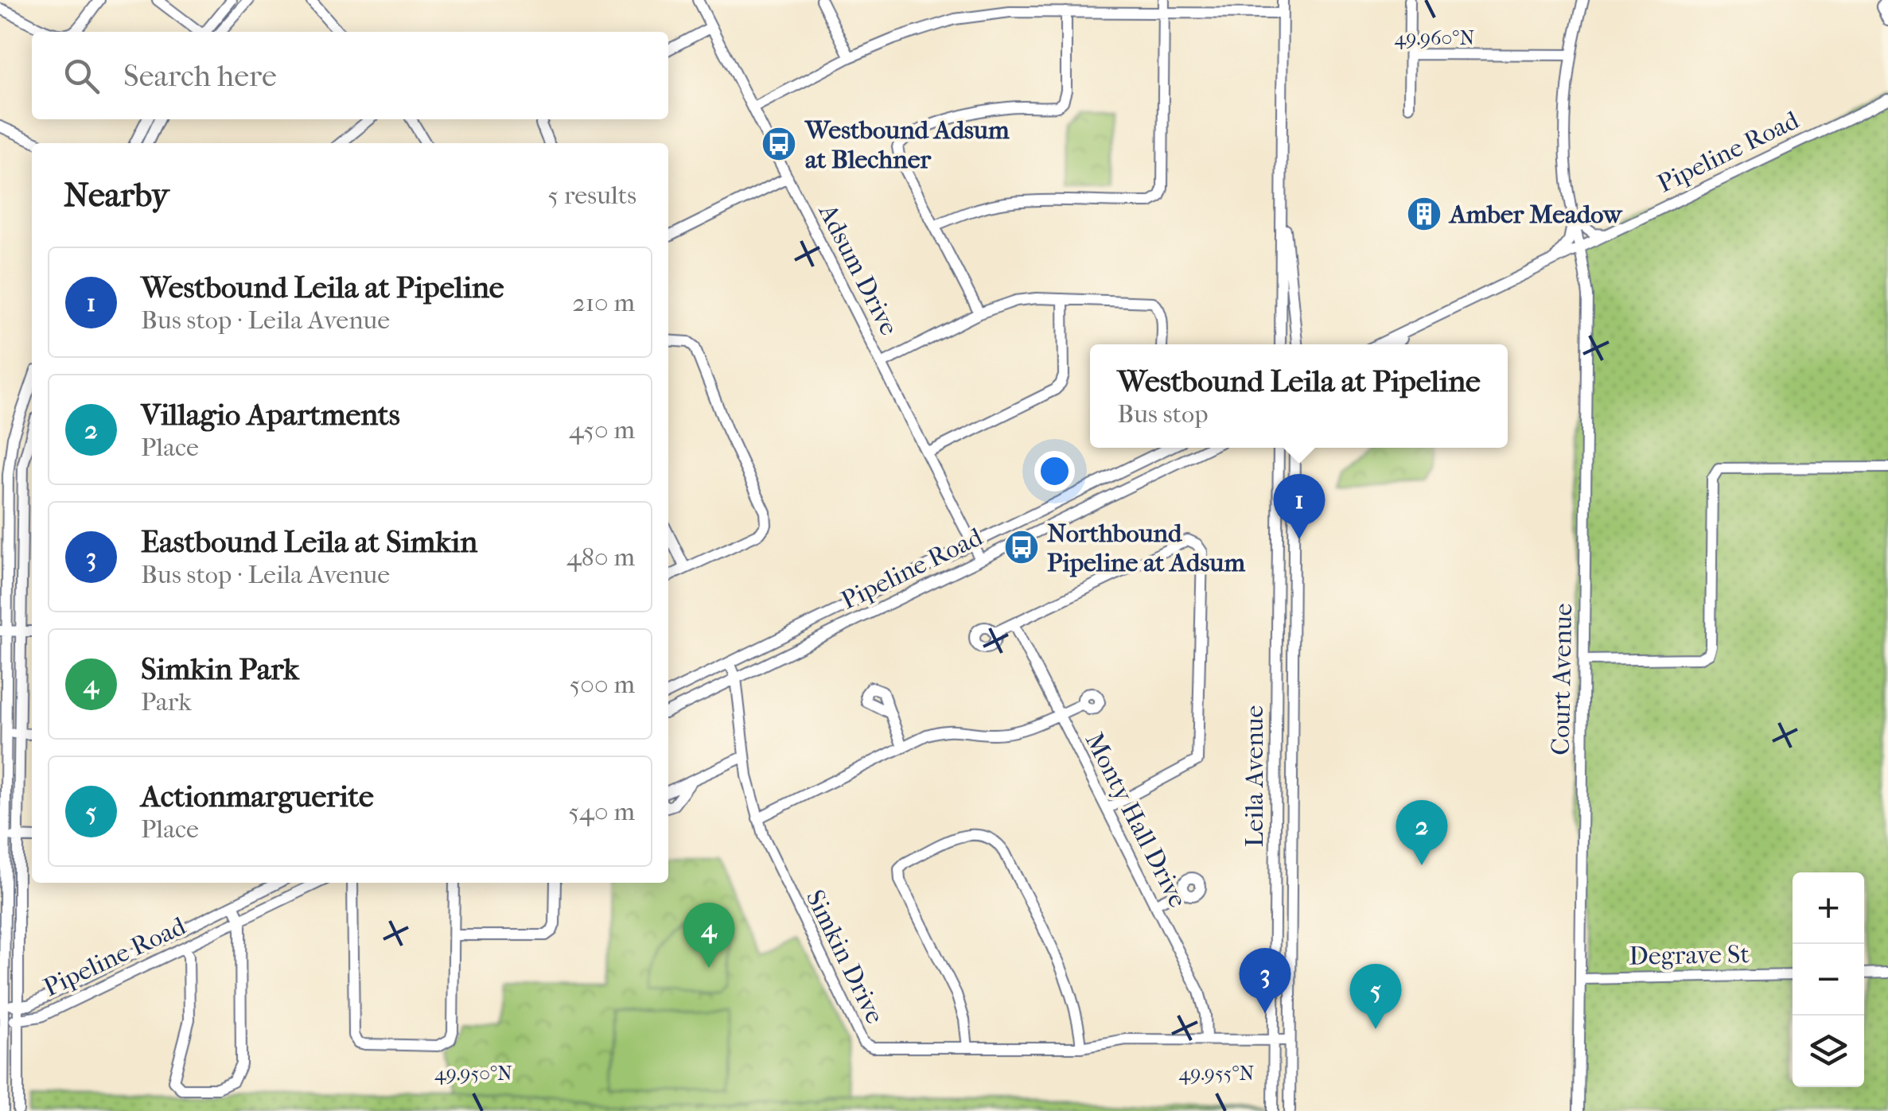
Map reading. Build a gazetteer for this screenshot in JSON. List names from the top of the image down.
{
  "streets": {
    "street": [
      "Pipeline Road",
      "Adsum Drive",
      "Court Avenue",
      "Leila Avenue",
      "Monty Hall Drive",
      "Degrave St",
      "Simkin Drive"
    ]
  },
  "crossings": [
    ["Pipeline Road", "Adsum Drive"],
    ["Pipeline Road", "Court Avenue"],
    ["Pipeline Road", "Simkin Drive"],
    ["Court Avenue", "Degrave St"],
    ["Leila Avenue", "Simkin Drive"],
    ["Monty Hall Drive", "Simkin Drive"]
  ],
  "places": {
    "bus stop": ["Westbound Adsum at Blechner", "Northbound Pipeline at Adsum"],
    "building": ["Amber Meadow"]
  },
  "page": {
    "search": "Search here",
    "heading": ["Nearby", "5 results"],
    "list": [
      {
        "mark": "1",
        "name": "Westbound Leila at Pipeline",
        "note": "Bus stop · Leila Avenue",
        "value": "210 m"
      },
      {
        "mark": "2",
        "name": "Villagio Apartments",
        "note": "Place",
        "value": "450 m"
      },
      {
        "mark": "3",
        "name": "Eastbound Leila at Simkin",
        "note": "Bus stop · Leila Avenue",
        "value": "480 m"
      },
      {
        "mark": "4",
        "name": "Simkin Park",
        "note": "Park",
        "value": "500 m"
      },
      {
        "mark": "5",
        "name": "Actionmarguerite",
        "note": "Place",
        "value": "540 m"
      }
    ],
    "popup": ["Westbound Leila at Pipeline", "Bus stop"],
    "pins": [
      "1",
      "2",
      "4",
      "3",
      "5"
    ],
    "map_buttons": ["+", "−"]
  },
  "coordinates": ["49.960°N", "49.950°N", "49.955°N"]
}
